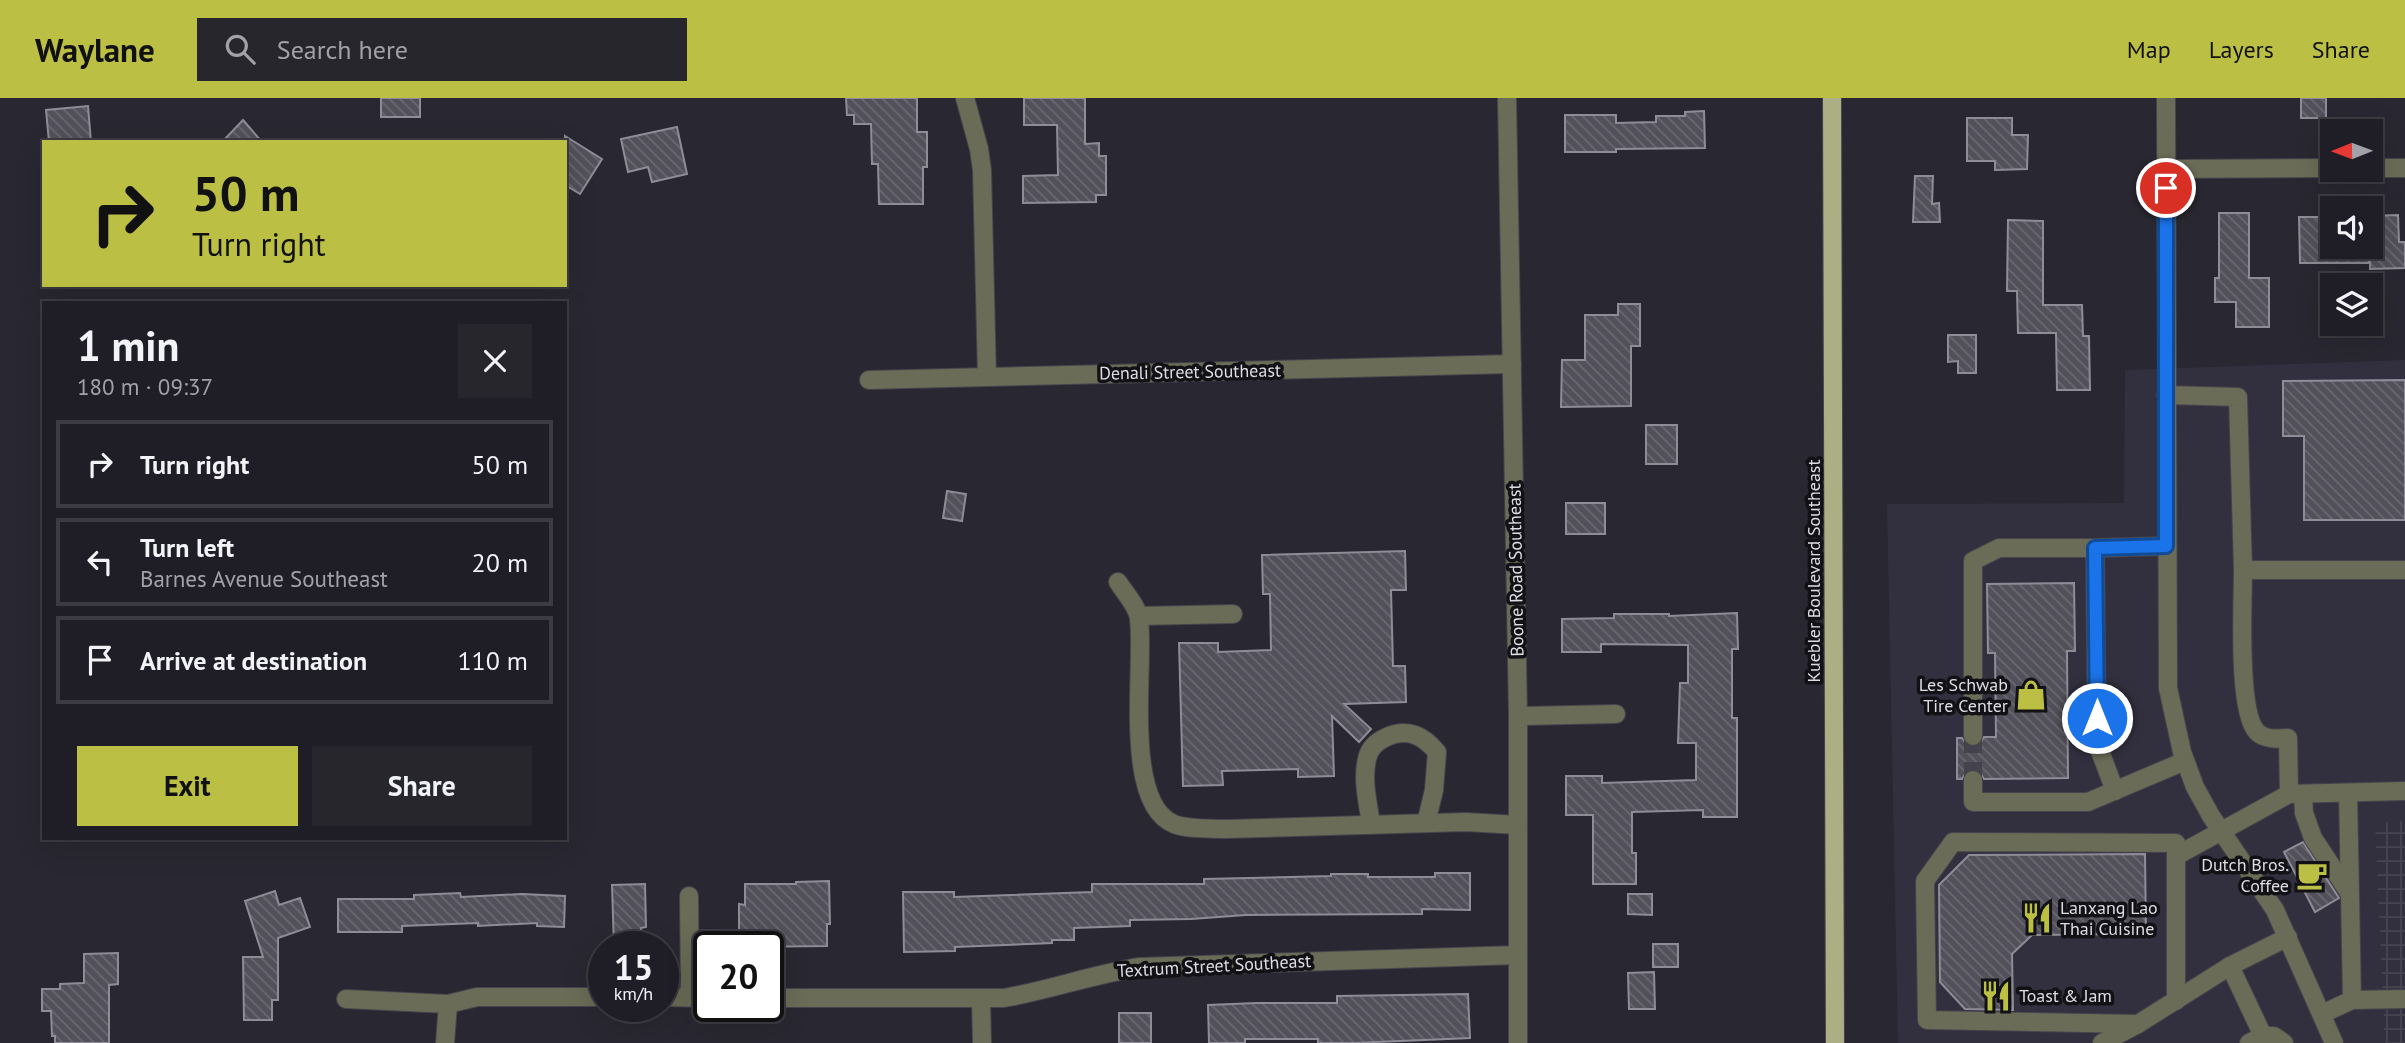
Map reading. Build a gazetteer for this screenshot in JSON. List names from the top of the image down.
{
  "streets": {
    "main road": ["Kuebler Boulevard Southeast"],
    "street": ["Denali Street Southeast", "Boone Road Southeast", "Textrum Street Southeast"]
  },
  "crossings": [
    ["Denali Street Southeast", "Boone Road Southeast"],
    ["Boone Road Southeast", "Textrum Street Southeast"]
  ],
  "places": {
    "shop": ["Les Schwab Tire Center"],
    "cafe": ["Dutch Bros. Coffee"],
    "restaurant": ["Lanxang Lao Thai Cuisine", "Toast & Jam"]
  },
  "north": "left",
  "page": {
    "header": "Waylane",
    "search": "Search here",
    "nav": ["Map", "Layers", "Share"],
    "turn": ["50 m", "Turn right"],
    "heading": ["1 min", "180 m · 09:37"],
    "list": [
      {
        "name": "Turn right",
        "value": "50 m"
      },
      {
        "name": "Turn left",
        "note": "Barnes Avenue Southeast",
        "value": "20 m"
      },
      {
        "name": "Arrive at destination",
        "value": "110 m"
      }
    ],
    "buttons": ["Exit", "Share"],
    "speed": "15 km/h",
    "limit": "20"
  }
}
